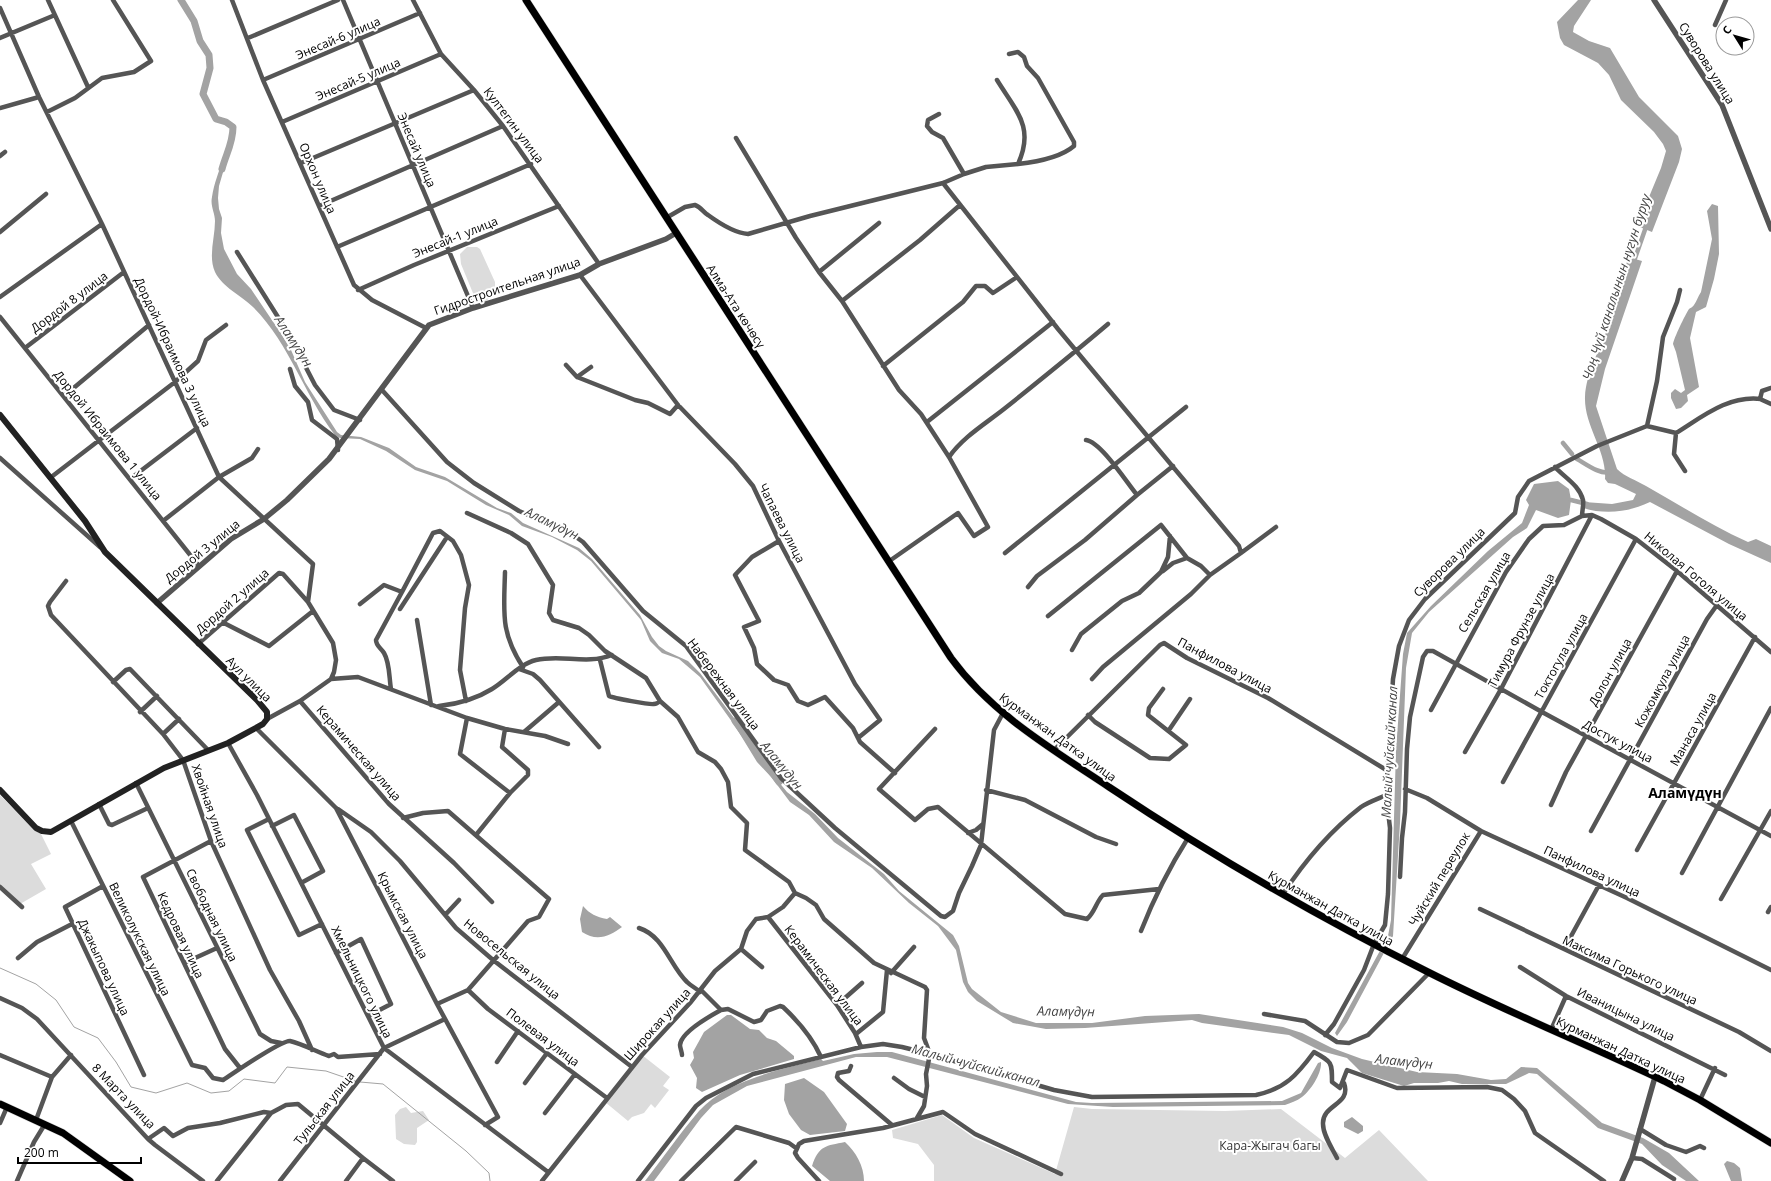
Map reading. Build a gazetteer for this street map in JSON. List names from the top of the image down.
{
  "streets": {
    "main road": ["Алма-Ата көчөсү", "Аул улица", "Курманжан Датка улица"],
    "street": [
      "Энесай-6 улица",
      "Суворова улица",
      "Энесай-5 улица",
      "Култегин улица",
      "Энесай улица",
      "Орхон улица",
      "Энесай-1 улица",
      "Гидростроительная улица",
      "Дордой 8 улица",
      "Дордой-Ибраимова 3 улица",
      "Дордой Ибраимова 1 улица",
      "Чапаева улица",
      "Дордой 3 улица",
      "Николая Гоголя улица",
      "Сельская улица",
      "Дордой 2 улица",
      "Тимура Фрунзе улица",
      "Токтогула улица",
      "Панфилова улица",
      "Долон улица",
      "Кожомкула улица",
      "Набережная улица",
      "Манаса улица",
      "Достук улица",
      "Керамическая улица",
      "Хвойная улица",
      "Чуйский переулок",
      "Свободная улица",
      "Крымская улица",
      "Кедровая улица",
      "Великолукская улица",
      "Новосельская улица",
      "Джакыпова улица",
      "Максима Горького улица",
      "Хмельницкого улица",
      "Иваницына улица",
      "Широкая улица",
      "Полевая улица",
      "8 Марта улица",
      "Тульская улица"
    ]
  },
  "crossings": [
    ["Энесай-6 улица", "Култегин улица"],
    ["Энесай-6 улица", "Энесай улица"],
    ["Энесай-6 улица", "Орхон улица"],
    ["Суворова улица", "Панфилова улица"],
    ["Суворова улица", "Курманжан Датка улица"],
    ["Энесай-5 улица", "Култегин улица"],
    ["Энесай-5 улица", "Энесай улица"],
    ["Энесай-5 улица", "Орхон улица"],
    ["Култегин улица", "Энесай-1 улица"],
    ["Култегин улица", "Гидростроительная улица"],
    ["Энесай улица", "Энесай-1 улица"],
    ["Энесай улица", "Гидростроительная улица"],
    ["Орхон улица", "Энесай-1 улица"],
    ["Орхон улица", "Гидростроительная улица"],
    ["Гидростроительная улица", "Алма-Ата көчөсү"],
    ["Гидростроительная улица", "Чапаева улица"],
    ["Гидростроительная улица", "Дордой 3 улица"],
    ["Гидростроительная улица", "Набережная улица"],
    ["Дордой 8 улица", "Дордой-Ибраимова 3 улица"],
    ["Дордой 8 улица", "Дордой Ибраимова 1 улица"],
    ["Алма-Ата көчөсү", "Курманжан Датка улица"],
    ["Дордой-Ибраимова 3 улица", "Дордой 3 улица"],
    ["Дордой-Ибраимова 3 улица", "Дордой 2 улица"],
    ["Дордой Ибраимова 1 улица", "Дордой 3 улица"],
    ["Дордой 3 улица", "Аул улица"],
    ["Николая Гоголя улица", "Тимура Фрунзе улица"],
    ["Николая Гоголя улица", "Токтогула улица"],
    ["Николая Гоголя улица", "Долон улица"],
    ["Николая Гоголя улица", "Кожомкула улица"],
    ["Николая Гоголя улица", "Манаса улица"],
    ["Сельская улица", "Достук улица"],
    ["Дордой 2 улица", "Аул улица"],
    ["Тимура Фрунзе улица", "Достук улица"],
    ["Токтогула улица", "Достук улица"],
    ["Панфилова улица", "Курманжан Датка улица"],
    ["Панфилова улица", "Достук улица"],
    ["Панфилова улица", "Чуйский переулок"],
    ["Долон улица", "Достук улица"],
    ["Аул улица", "Хвойная улица"],
    ["Аул улица", "Свободная улица"],
    ["Аул улица", "Крымская улица"],
    ["Аул улица", "Великолукская улица"],
    ["Аул улица", "Хмельницкого улица"],
    ["Кожомкула улица", "Достук улица"],
    ["Набережная улица", "Курманжан Датка улица"],
    ["Манаса улица", "Достук улица"],
    ["Курманжан Датка улица", "Чуйский переулок"],
    ["Керамическая улица", "Новосельская улица"],
    ["Керамическая улица", "Широкая улица"],
    ["Хвойная улица", "Кедровая улица"],
    ["Свободная улица", "Кедровая улица"],
    ["Крымская улица", "Новосельская улица"],
    ["Крымская улица", "Хмельницкого улица"],
    ["Кедровая улица", "Великолукская улица"],
    ["Великолукская улица", "Джакыпова улица"],
    ["Новосельская улица", "Широкая улица"],
    ["Хмельницкого улица", "Широкая улица"],
    ["Хмельницкого улица", "Тульская улица"],
    ["Широкая улица", "Полевая улица"],
    ["8 Марта улица", "Тульская улица"]
  ],
  "districts": ["Аламүдүн"],
  "water": ["Чоң Чүй каналынын нугун буруу", "Аламүдүн", "Малый чуйский канал"],
  "parks": ["Кара-Жыгач багы"],
  "scale_bar": "200 m",
  "north": "top left"
}
